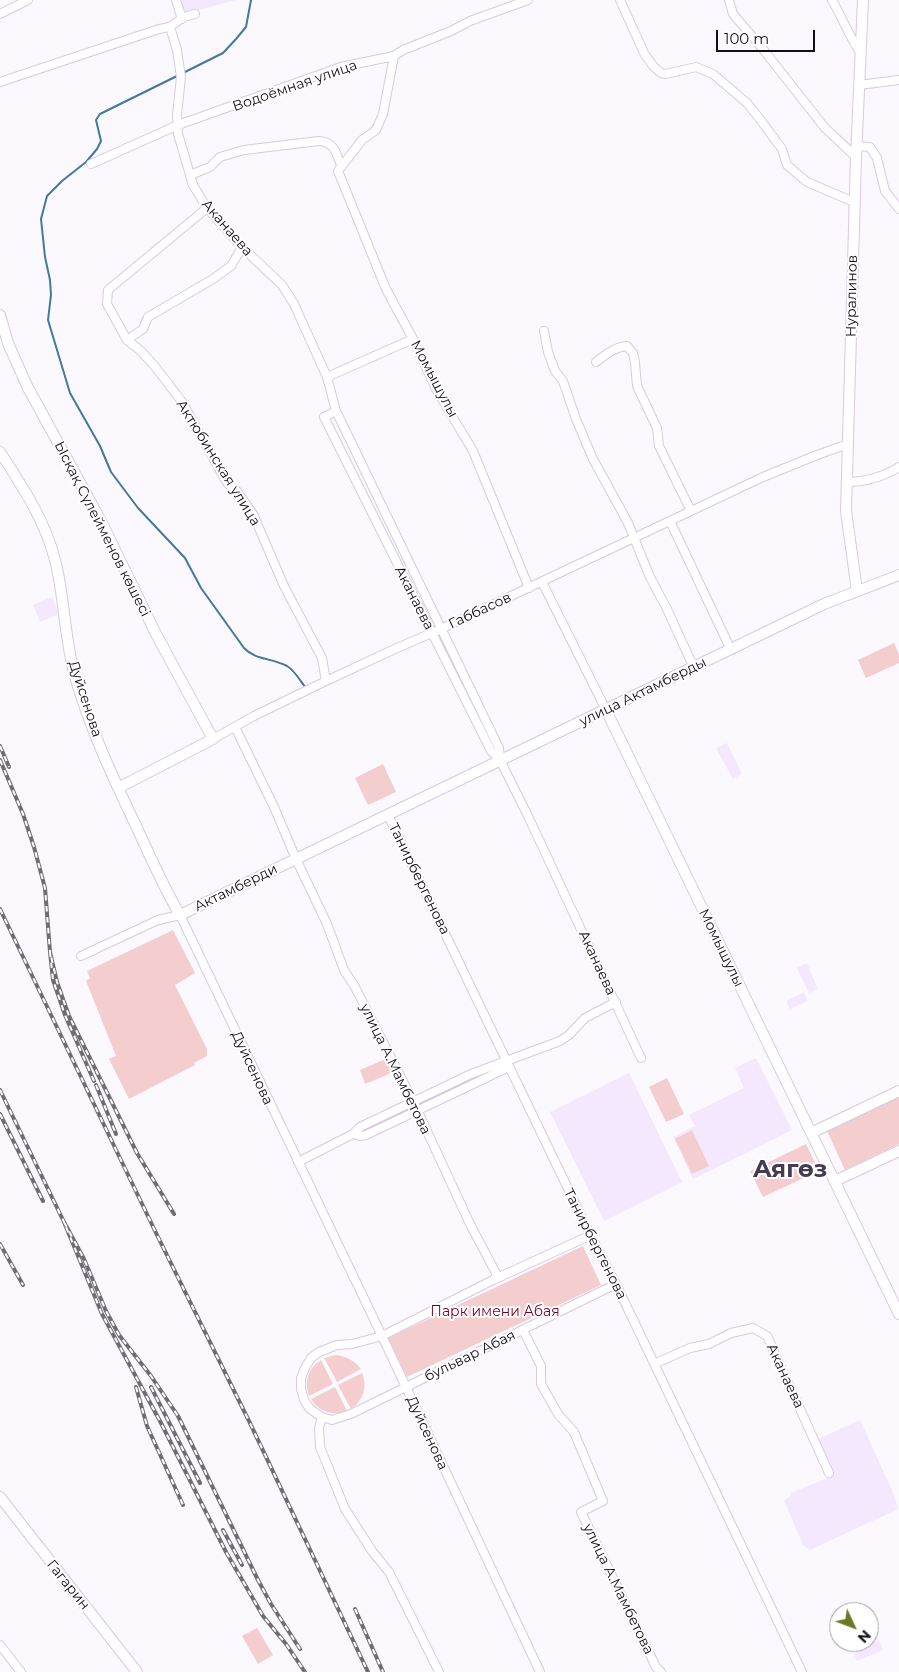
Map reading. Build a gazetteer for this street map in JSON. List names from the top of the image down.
{
  "streets": {
    "main road": [
      "Нуралинов",
      "Момышулы",
      "Ысқақ Сүлейменов көшесі",
      "Габбасов",
      "улица Актамберды",
      "Дуйсенова",
      "Актамберди",
      "Гагарин"
    ],
    "street": [
      "Водоёмная улица",
      "Аканаева",
      "Актюбинская улица",
      "Танирбергенова",
      "улица А.Мамбетова",
      "бульвар Абая"
    ]
  },
  "crossings": [
    ["Водоёмная улица", "Аканаева"],
    ["Аканаева", "Момышулы"],
    ["Аканаева", "Актюбинская улица"],
    ["Аканаева", "Габбасов"],
    ["Аканаева", "улица Актамберды"],
    ["Аканаева", "Танирбергенова"],
    ["Нуралинов", "Габбасов"],
    ["Нуралинов", "улица Актамберды"],
    ["Момышулы", "Габбасов"],
    ["Момышулы", "улица Актамберды"],
    ["Актюбинская улица", "Габбасов"],
    ["Ысқақ Сүлейменов көшесі", "Габбасов"],
    ["Габбасов", "Дуйсенова"],
    ["Габбасов", "улица А.Мамбетова"],
    ["улица Актамберды", "Танирбергенова"],
    ["улица Актамберды", "Актамберди"],
    ["Дуйсенова", "Актамберди"],
    ["Дуйсенова", "бульвар Абая"],
    ["Танирбергенова", "Актамберди"],
    ["Танирбергенова", "бульвар Абая"],
    ["Актамберди", "улица А.Мамбетова"],
    ["улица А.Мамбетова", "бульвар Абая"]
  ],
  "districts": ["Аягөз"],
  "parks": ["Парк имени Абая"],
  "scale_bar": "100 m",
  "north": "bottom right"
}
